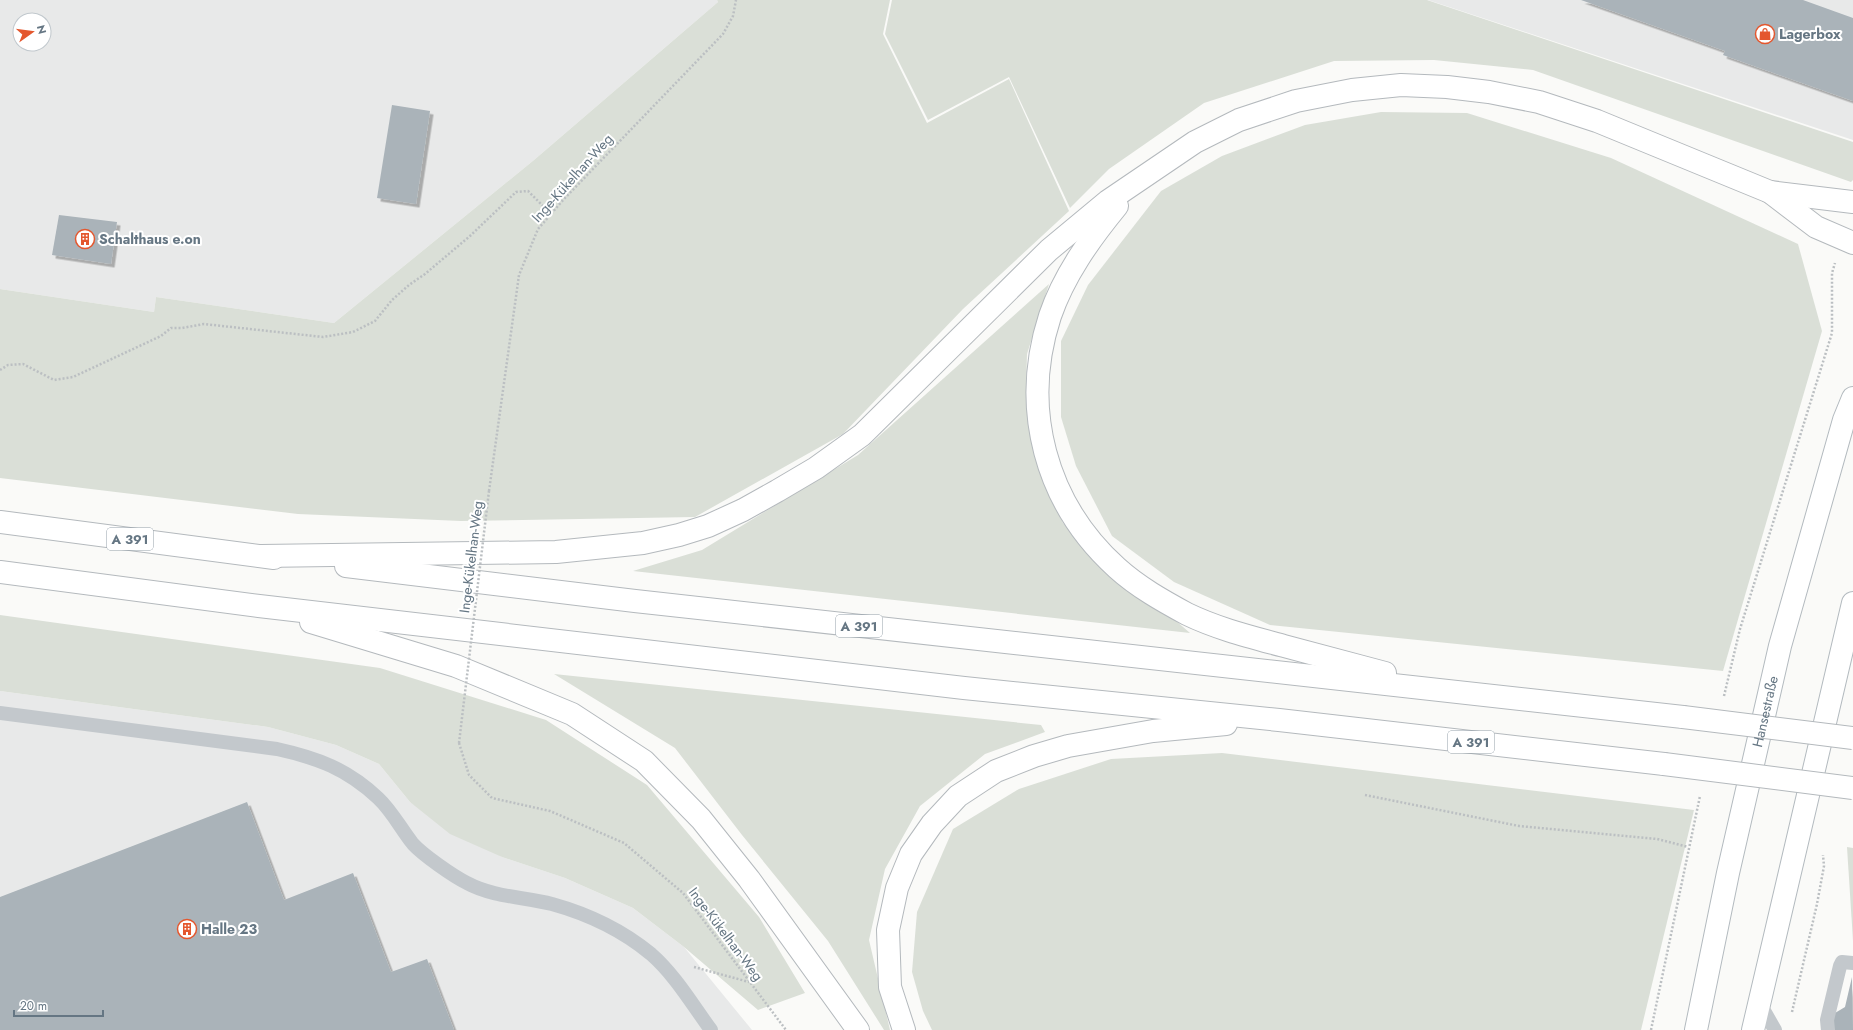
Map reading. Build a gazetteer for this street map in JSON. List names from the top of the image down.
{
  "streets": {
    "main road": ["A 391", "Hansestraße"],
    "path": ["Inge-Kükelhan-Weg"]
  },
  "places": {
    "shop": ["Lagerbox"],
    "building": ["Schalthaus e.on", "Halle 23"]
  },
  "scale_bar": "20 m",
  "north": "right"
}
